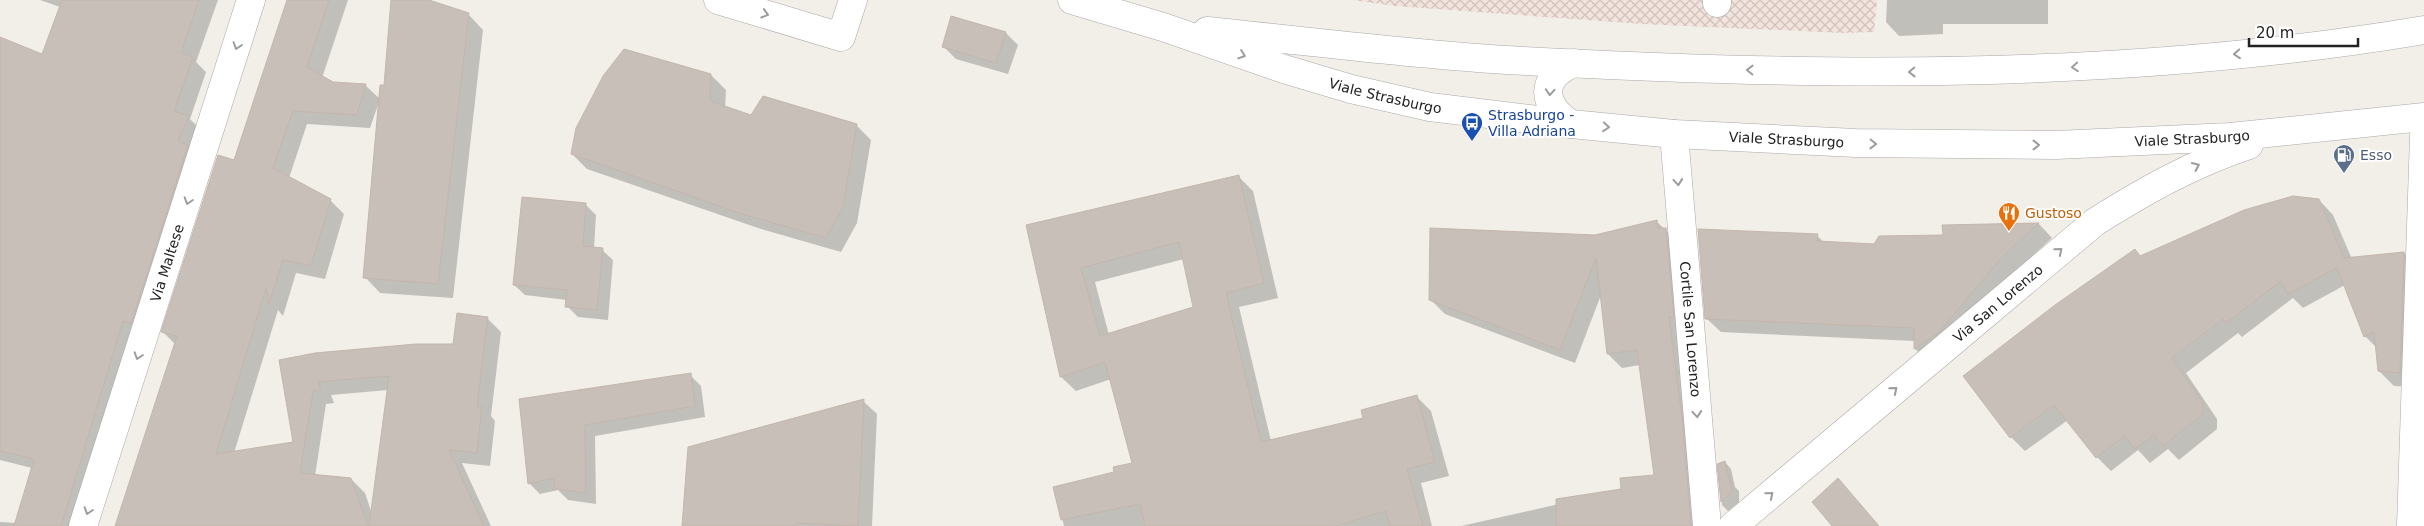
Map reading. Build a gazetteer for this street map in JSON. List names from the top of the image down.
{
  "streets": {
    "street": [
      "Viale Strasburgo",
      "Via Maltese",
      "Via San Lorenzo",
      "Cortile San Lorenzo"
    ]
  },
  "crossings": [
    ["Viale Strasburgo", "Via San Lorenzo"],
    ["Viale Strasburgo", "Cortile San Lorenzo"]
  ],
  "one_way": ["Via Maltese", "Via San Lorenzo", "Cortile San Lorenzo"],
  "places": {
    "bus stop": ["Strasburgo - Villa Adriana"],
    "fuel station": ["Esso"],
    "restaurant": ["Gustoso"]
  },
  "scale_bar": "20 m"
}
